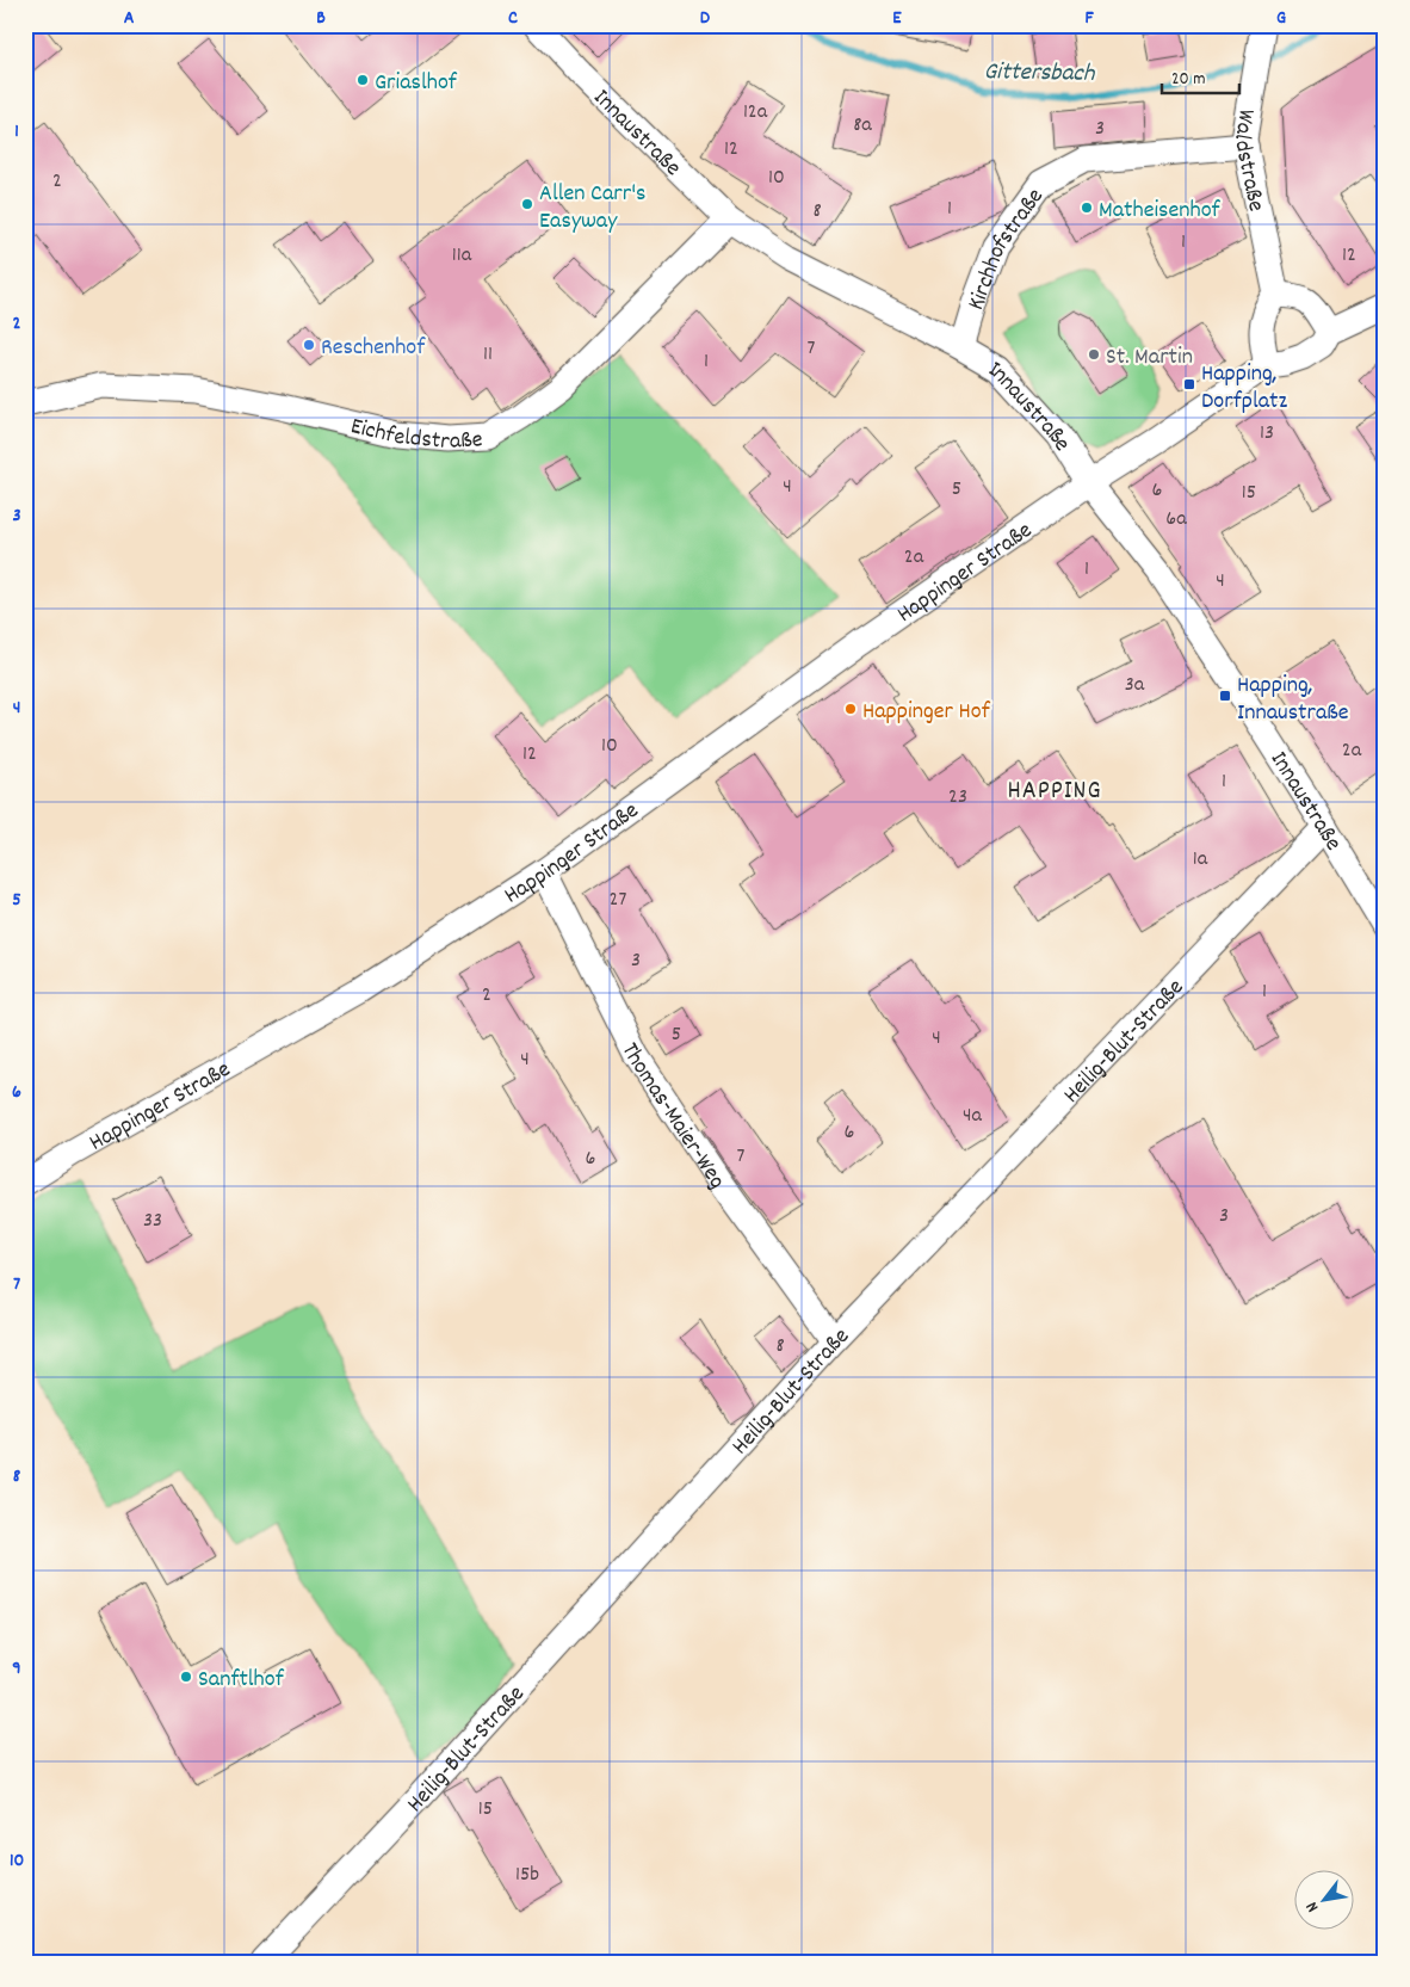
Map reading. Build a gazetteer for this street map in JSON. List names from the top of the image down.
{
  "streets": {
    "street": [
      "Innaustraße",
      "Waldstraße",
      "Kirchhofstraße",
      "Eichfeldstraße",
      "Happinger Straße",
      "Heilig-Blut-Straße",
      "Thomas-Maier-Weg"
    ]
  },
  "crossings": [
    ["Innaustraße", "Kirchhofstraße"],
    ["Innaustraße", "Eichfeldstraße"],
    ["Innaustraße", "Happinger Straße"],
    ["Innaustraße", "Heilig-Blut-Straße"],
    ["Waldstraße", "Kirchhofstraße"],
    ["Waldstraße", "Happinger Straße"],
    ["Happinger Straße", "Thomas-Maier-Weg"],
    ["Heilig-Blut-Straße", "Thomas-Maier-Weg"]
  ],
  "districts": ["HAPPING"],
  "water": ["Gittersbach"],
  "places": {
    "other": [
      "Griaslhof",
      "Allen Carr's Easyway",
      "Matheisenhof",
      "Reschenhof",
      "St. Martin",
      "Happinger Hof",
      "Sanftlhof"
    ],
    "transit": ["Happing, Dorfplatz", "Happing, Innaustraße"]
  },
  "house_numbers": [
    "12a",
    "8a",
    "3",
    "12",
    "10",
    "2",
    "1",
    "8",
    "1",
    "11a",
    "12",
    "7",
    "11",
    "1",
    "13",
    "4",
    "5",
    "6",
    "15",
    "6a",
    "2a",
    "1",
    "4",
    "3a",
    "10",
    "2a",
    "12",
    "1",
    "23",
    "1a",
    "27",
    "3",
    "1",
    "2",
    "5",
    "4",
    "4",
    "4a",
    "6",
    "7",
    "6",
    "3",
    "33",
    "8",
    "15",
    "15b"
  ],
  "scale_bar": "20 m",
  "north": "bottom left",
  "grid": {
    "columns": [
      "A",
      "B",
      "C",
      "D",
      "E",
      "F",
      "G"
    ],
    "rows": [
      "1",
      "2",
      "3",
      "4",
      "5",
      "6",
      "7",
      "8",
      "9",
      "10"
    ]
  }
}
